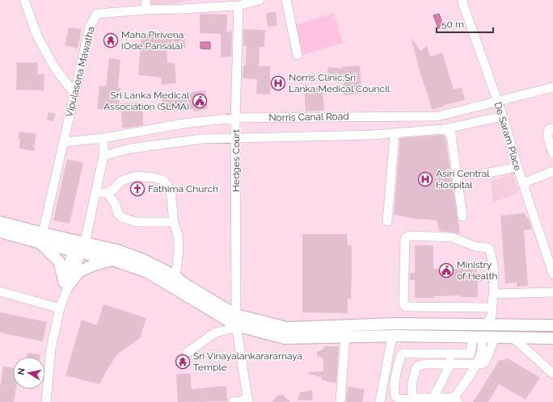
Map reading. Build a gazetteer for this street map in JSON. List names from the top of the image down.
{
  "streets": {
    "street": [
      "Vipulasena Mawatha",
      "Norris Canal Road",
      "De Saram Place",
      "Hedges Court"
    ]
  },
  "crossings": [
    ["Vipulasena Mawatha", "Norris Canal Road"],
    ["Vipulasena Mawatha", "Hedges Court"],
    ["Norris Canal Road", "De Saram Place"],
    ["Norris Canal Road", "Hedges Court"]
  ],
  "places": {
    "temple": ["Maha Pirivena (Ode Pansala)", "Sri Vinayalankararamaya Temple"],
    "hospital": ["Norris Clinic;Sri Lanka Medical Council", "Asiri Central Hospital"],
    "public building": ["Sri Lanka Medical Association (SLMA)", "Ministry of Health"],
    "church": ["Fathima Church"]
  },
  "scale_bar": "50 m",
  "north": "left"
}
